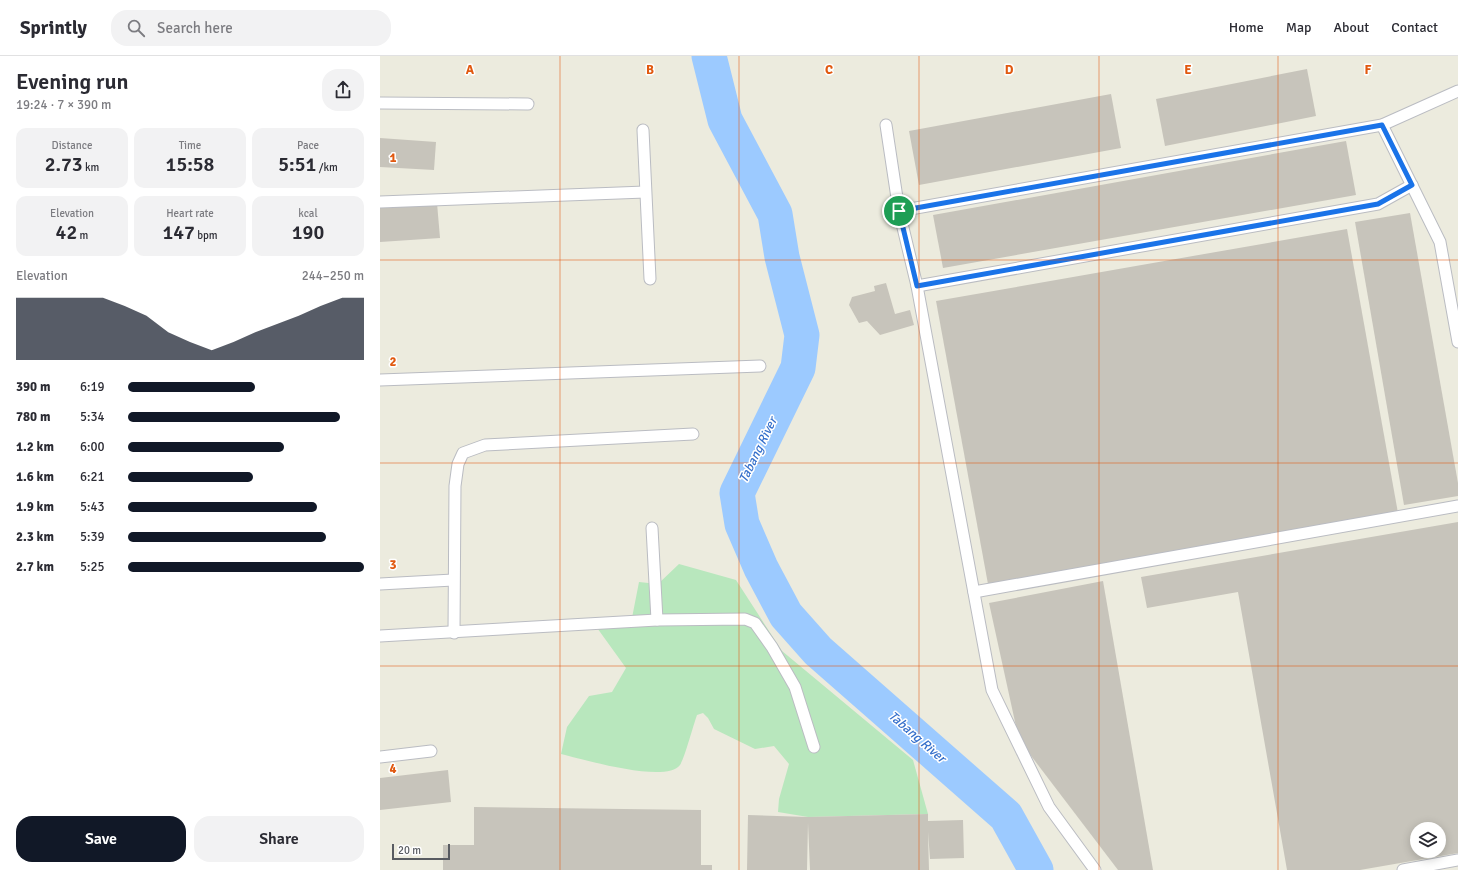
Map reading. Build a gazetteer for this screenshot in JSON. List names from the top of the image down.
{
  "water": ["Tabang River"],
  "scale_bar": "20 m",
  "page": {
    "header": "Sprintly",
    "search": "Search here",
    "nav": [
      "Home",
      "Map",
      "About",
      "Contact"
    ],
    "heading": ["Evening run", "19:24 · 7 × 390 m"],
    "stats": [
      ["Distance", "2.73 km"],
      ["Time", "15:58"],
      ["Pace", "5:51 /km"],
      ["Elevation", "42 m"],
      ["Heart rate", "147 bpm"],
      ["kcal", "190"]
    ],
    "chart": ["Elevation", "244–250 m"],
    "list": [
      {
        "name": "390 m",
        "note": "6:19"
      },
      {
        "name": "780 m",
        "note": "5:34"
      },
      {
        "name": "1.2 km",
        "note": "6:00"
      },
      {
        "name": "1.6 km",
        "note": "6:21"
      },
      {
        "name": "1.9 km",
        "note": "5:43"
      },
      {
        "name": "2.3 km",
        "note": "5:39"
      },
      {
        "name": "2.7 km",
        "note": "5:25"
      }
    ],
    "buttons": ["Save", "Share"],
    "scale": "20 m"
  },
  "grid": {
    "columns": [
      "A",
      "B",
      "C",
      "D",
      "E",
      "F"
    ],
    "rows": [
      "1",
      "2",
      "3",
      "4"
    ]
  }
}
